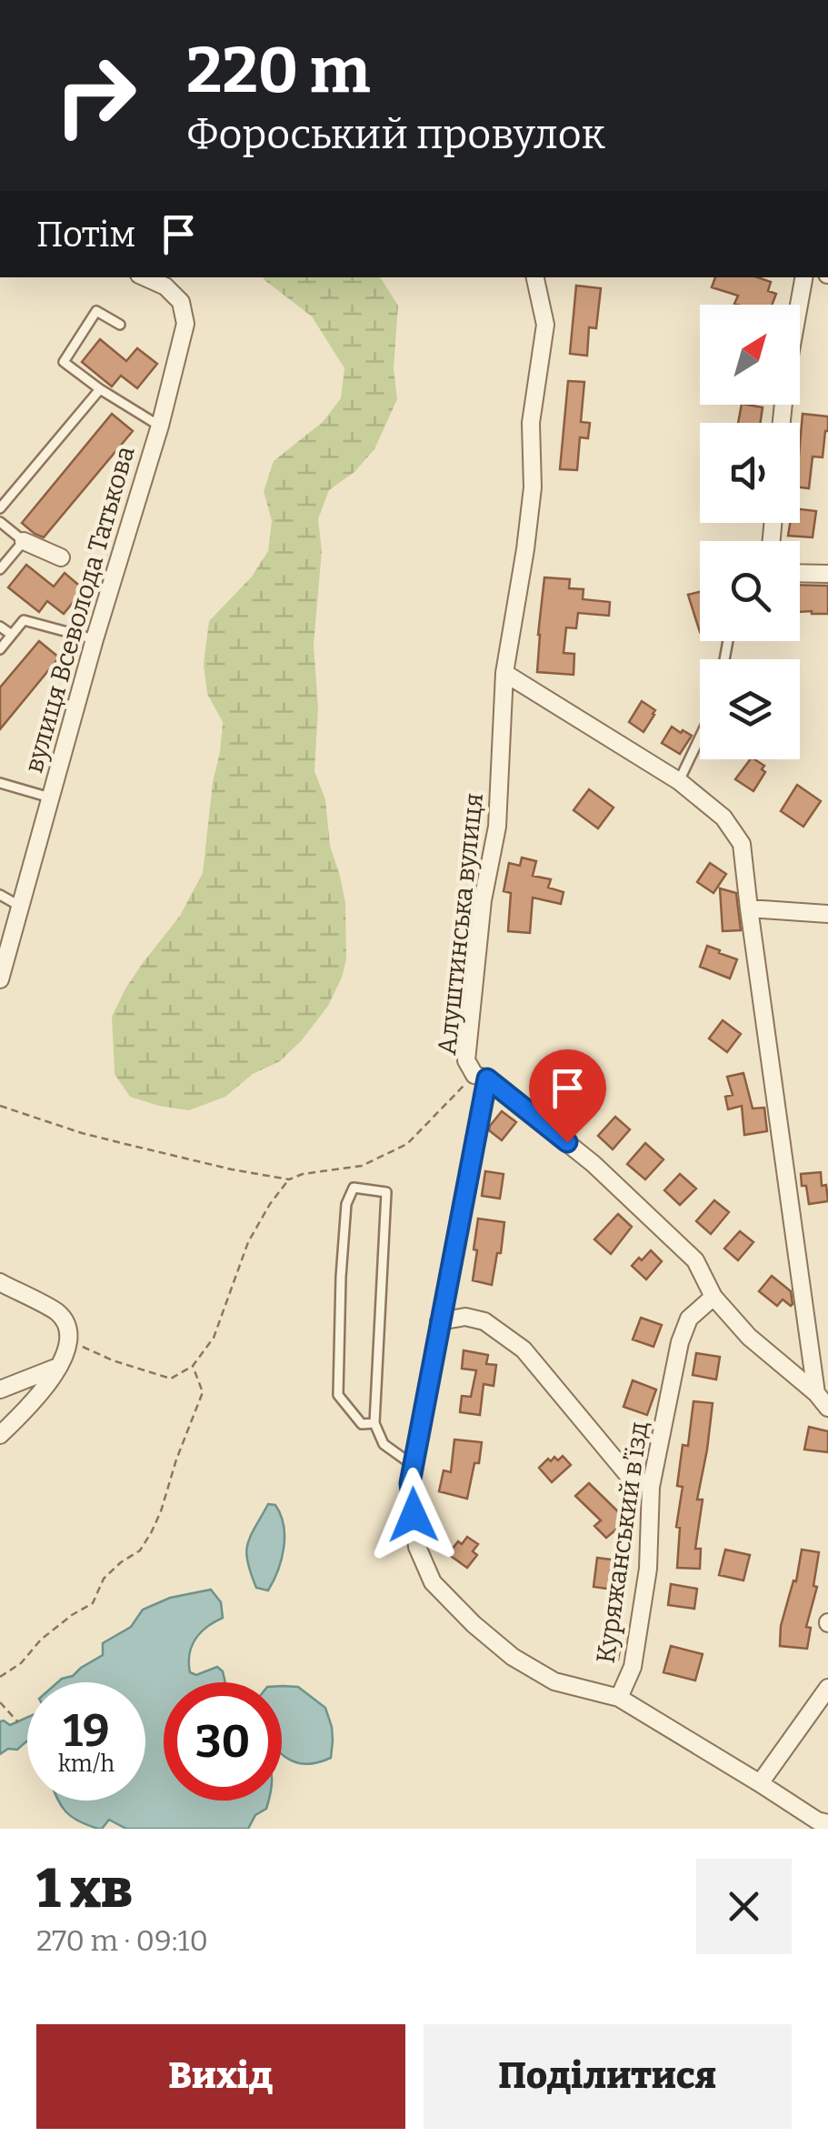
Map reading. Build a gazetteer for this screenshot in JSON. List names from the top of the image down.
{
  "streets": {
    "street": ["вулиця Всеволода Татькова", "Алуштинська вулиця", "Куряжанський в’їзд"]
  },
  "crossings": [
    ["Алуштинська вулиця", "Куряжанський в’їзд"]
  ],
  "north": "top right",
  "page": {
    "turn": ["220 m", "Фороський провулок"],
    "then": "Потім",
    "speed": "19 km/h",
    "limit": "30",
    "heading": ["1 хв", "270 m · 09:10"],
    "buttons": ["Вихід", "Поділитися"]
  }
}
